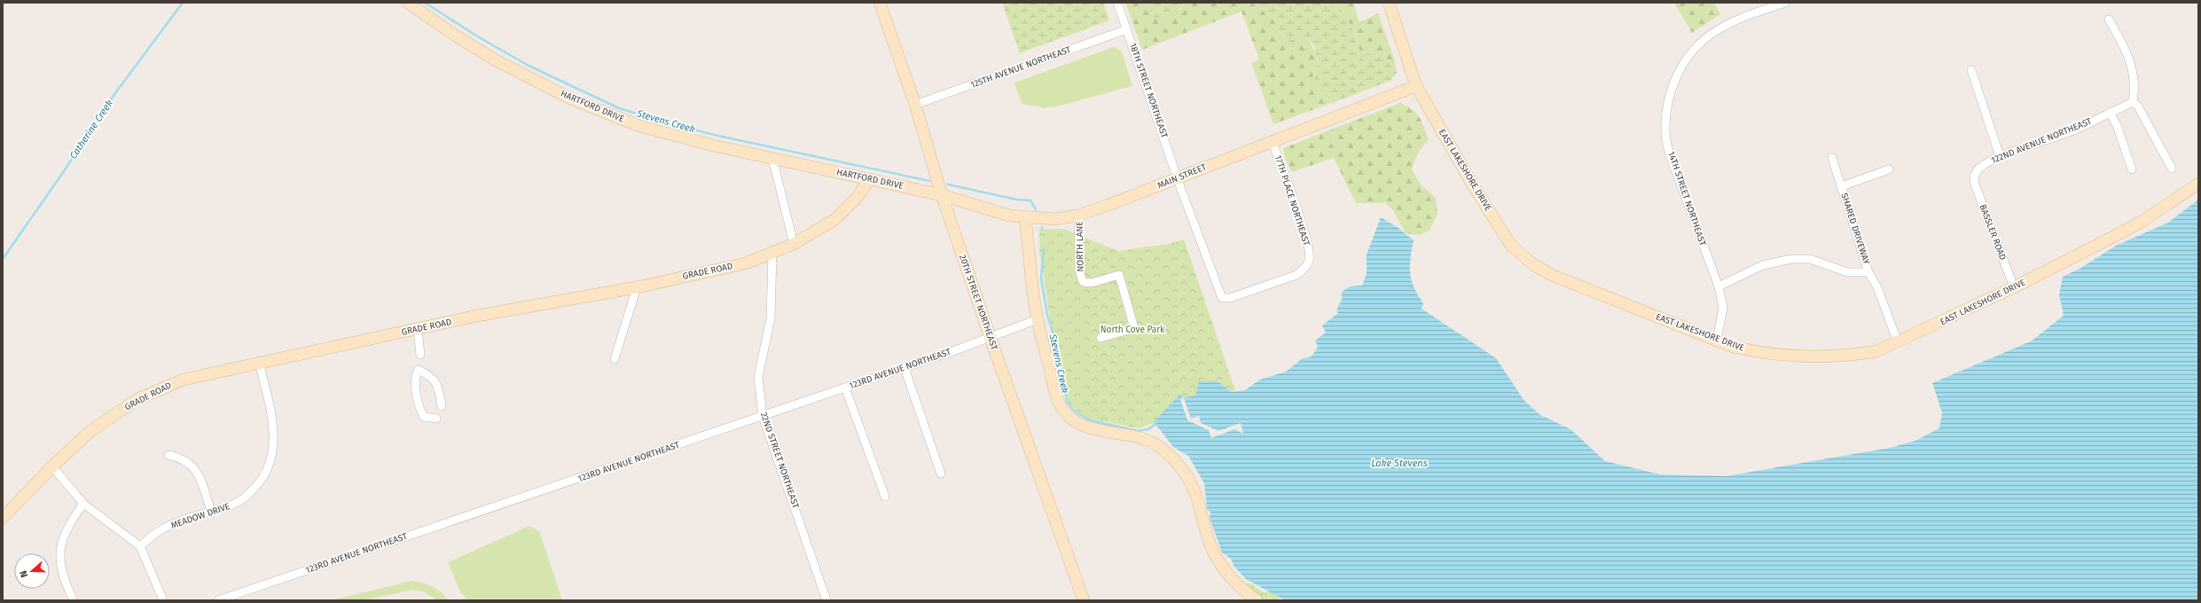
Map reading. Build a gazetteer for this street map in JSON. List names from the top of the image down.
{
  "streets": {
    "main road": [
      "HARTFORD DRIVE",
      "EAST LAKESHORE DRIVE",
      "MAIN STREET",
      "GRADE ROAD",
      "20TH STREET NORTHEAST"
    ],
    "street": [
      "125TH AVENUE NORTHEAST",
      "18TH STREET NORTHEAST",
      "122ND AVENUE NORTHEAST",
      "14TH STREET NORTHEAST",
      "17TH PLACE NORTHEAST",
      "SHARED DRIVEWAY",
      "BASSLER ROAD",
      "NORTH LANE",
      "123RD AVENUE NORTHEAST",
      "22ND STREET NORTHEAST",
      "MEADOW DRIVE"
    ]
  },
  "crossings": [
    ["125TH AVENUE NORTHEAST", "18TH STREET NORTHEAST"],
    ["125TH AVENUE NORTHEAST", "20TH STREET NORTHEAST"],
    ["18TH STREET NORTHEAST", "MAIN STREET"],
    ["18TH STREET NORTHEAST", "17TH PLACE NORTHEAST"],
    ["HARTFORD DRIVE", "MAIN STREET"],
    ["HARTFORD DRIVE", "GRADE ROAD"],
    ["HARTFORD DRIVE", "20TH STREET NORTHEAST"],
    ["122ND AVENUE NORTHEAST", "BASSLER ROAD"],
    ["EAST LAKESHORE DRIVE", "MAIN STREET"],
    ["EAST LAKESHORE DRIVE", "14TH STREET NORTHEAST"],
    ["EAST LAKESHORE DRIVE", "SHARED DRIVEWAY"],
    ["EAST LAKESHORE DRIVE", "BASSLER ROAD"],
    ["MAIN STREET", "17TH PLACE NORTHEAST"],
    ["MAIN STREET", "NORTH LANE"],
    ["MAIN STREET", "20TH STREET NORTHEAST"],
    ["GRADE ROAD", "22ND STREET NORTHEAST"],
    ["GRADE ROAD", "MEADOW DRIVE"],
    ["20TH STREET NORTHEAST", "123RD AVENUE NORTHEAST"],
    ["123RD AVENUE NORTHEAST", "22ND STREET NORTHEAST"]
  ],
  "water": ["Stevens Creek", "Catherine Creek", "Lake Stevens"],
  "parks": ["North Cove Park"],
  "north": "left"
}
